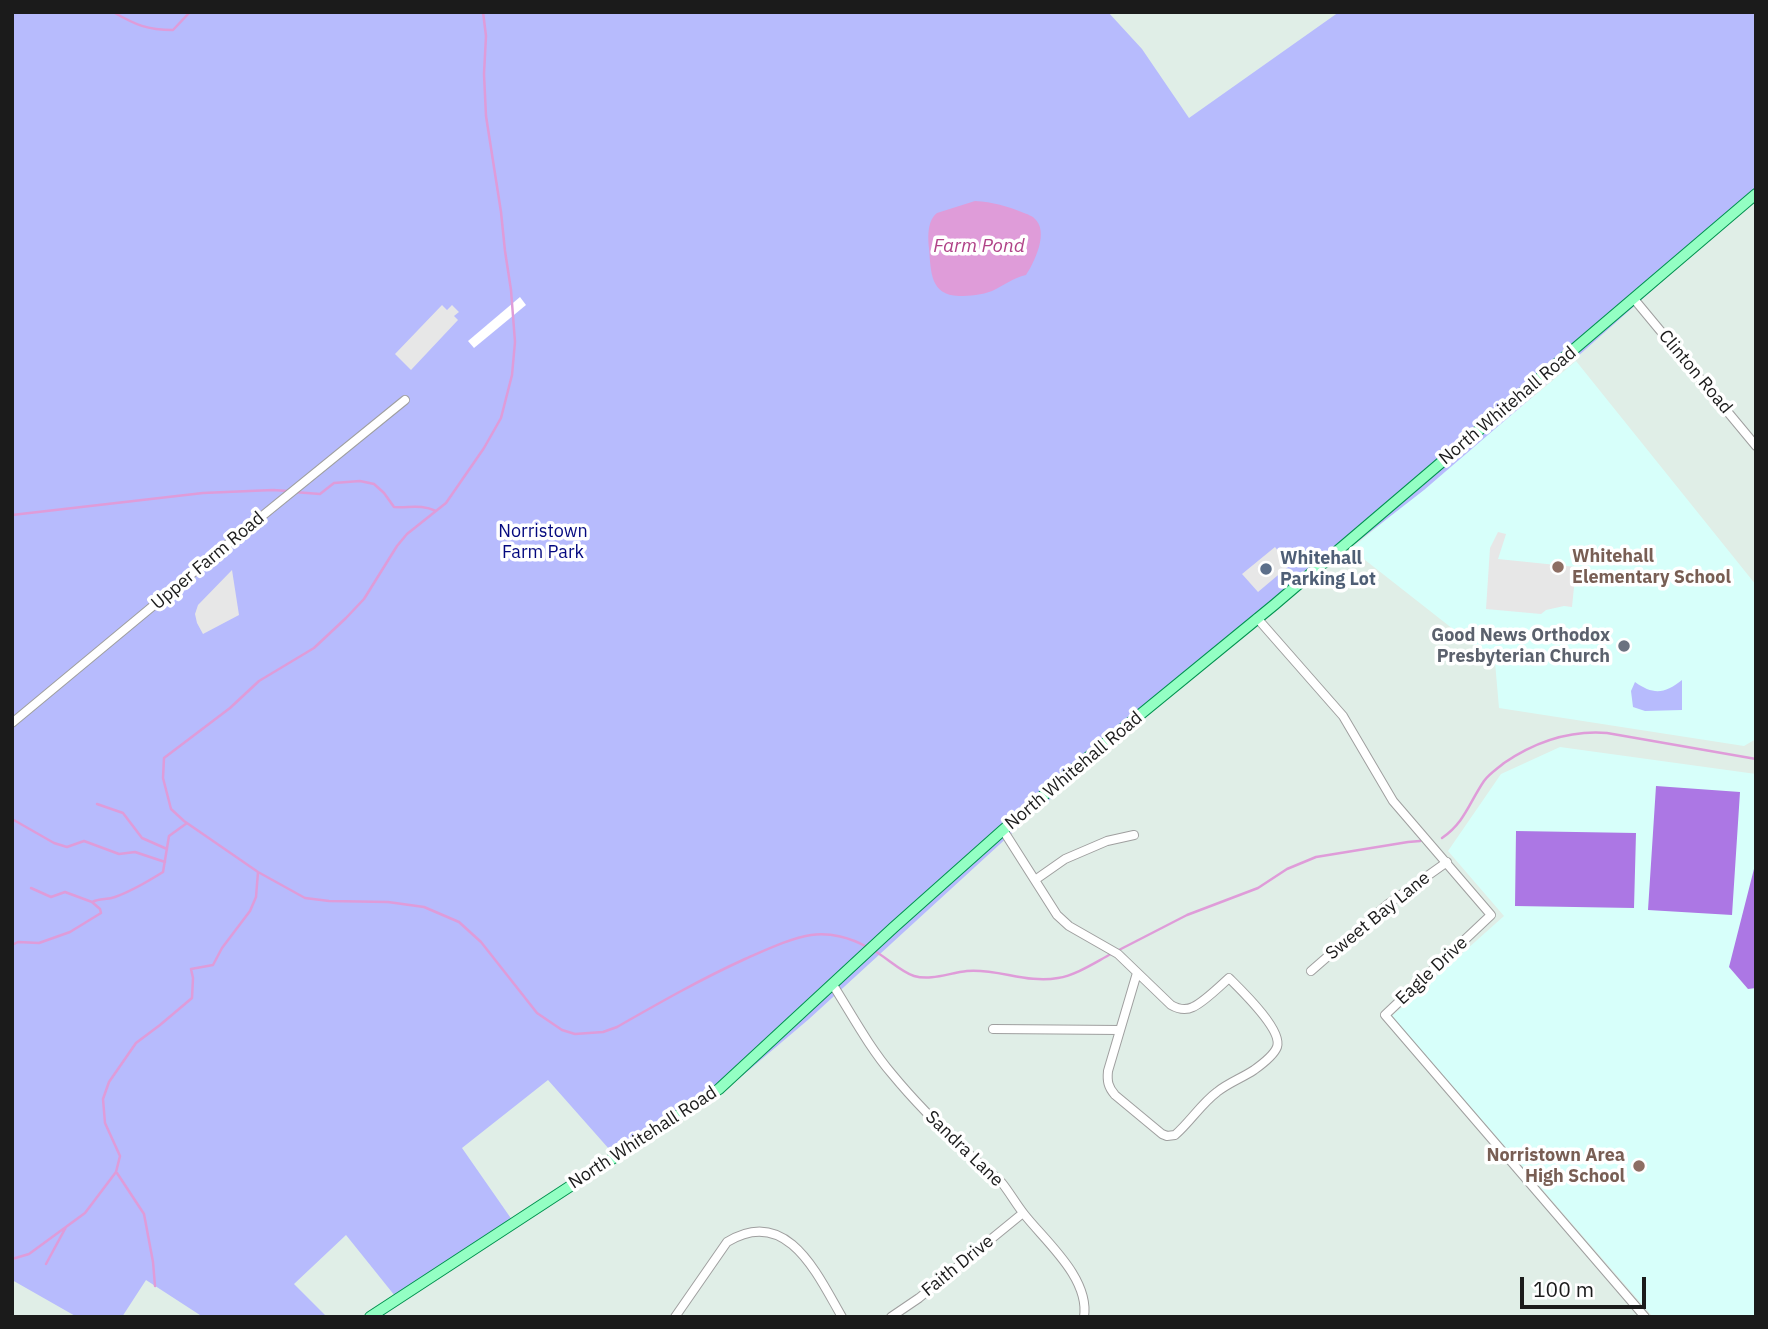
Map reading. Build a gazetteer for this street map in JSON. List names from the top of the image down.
{
  "streets": {
    "main road": ["North Whitehall Road"],
    "street": [
      "Clinton Road",
      "Upper Farm Road",
      "Sweet Bay Lane",
      "Eagle Drive",
      "Sandra Lane",
      "Faith Drive"
    ]
  },
  "crossings": [
    ["Clinton Road", "North Whitehall Road"],
    ["North Whitehall Road", "Eagle Drive"],
    ["North Whitehall Road", "Sandra Lane"],
    ["Sweet Bay Lane", "Eagle Drive"],
    ["Sandra Lane", "Faith Drive"]
  ],
  "water": ["Farm Pond"],
  "parks": ["Norristown Farm Park"],
  "places": [
    "Whitehall Elementary School",
    "Whitehall Parking Lot",
    "Good News Orthodox Presbyterian Church",
    "Norristown Area High School"
  ],
  "scale_bar": "100 m"
}
